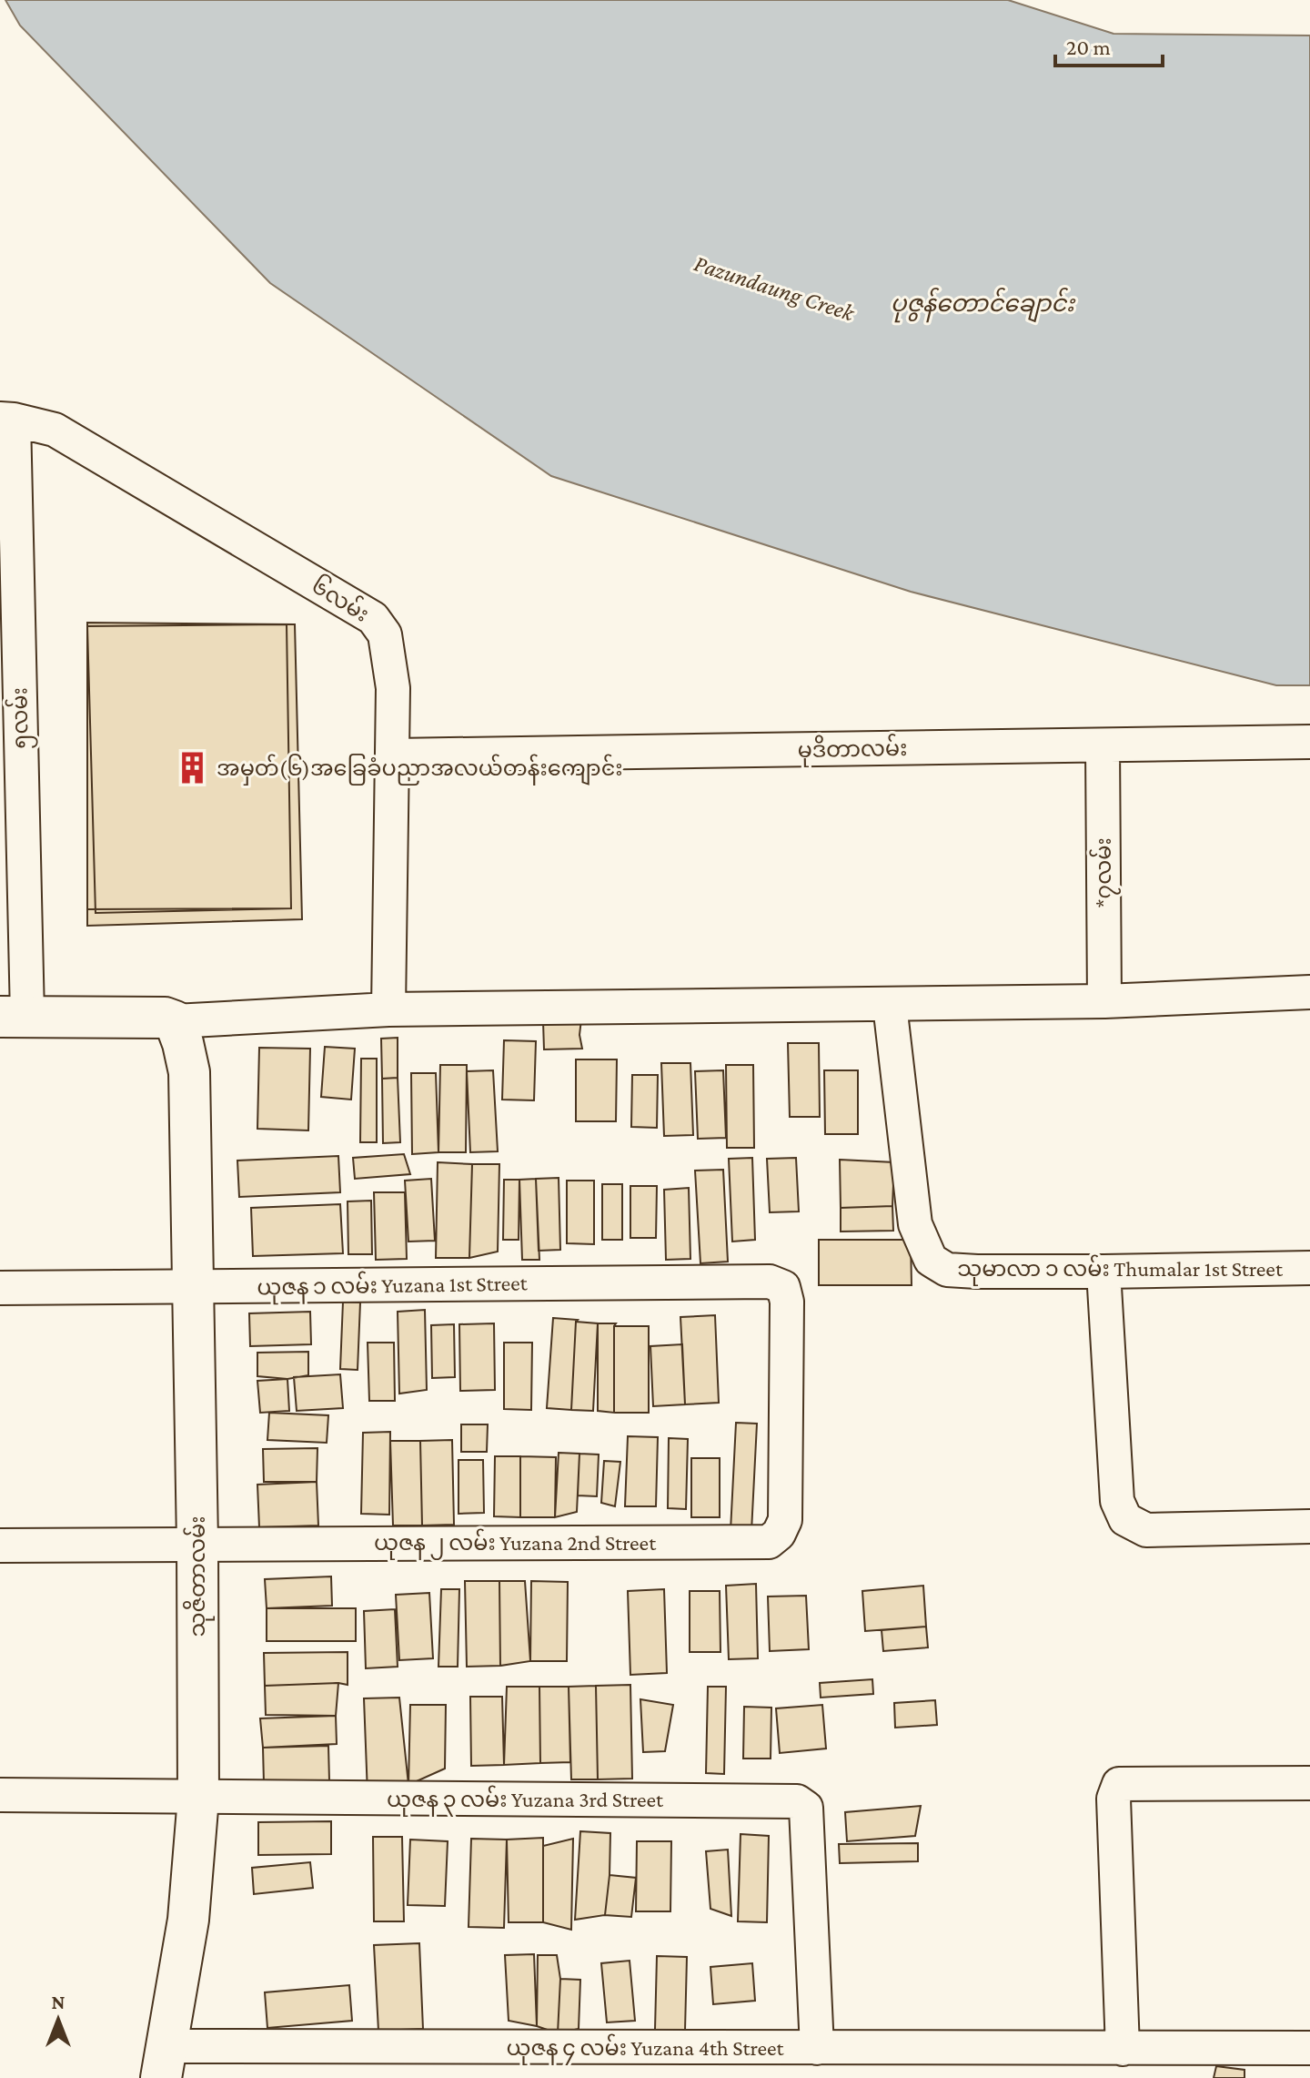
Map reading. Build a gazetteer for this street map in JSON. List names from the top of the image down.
{
  "streets": {
    "main road": ["သုဇိတာလမ်း"],
    "street": [
      "၆လမ်း",
      "၅လမ်း",
      "မုဒိတာလမ်း",
      "*၇လမ်း",
      "သုမာလာ ၁ လမ်း Thumalar 1st Street",
      "ယုဇန ၁ လမ်း Yuzana 1st Street",
      "ယုဇန ၂ လမ်း Yuzana 2nd Street",
      "ယုဇန ၃ လမ်း Yuzana 3rd Street",
      "ယုဇန ၄ လမ်း Yuzana 4th Street"
    ]
  },
  "crossings": [
    ["၆လမ်း", "၅လမ်း"],
    ["၆လမ်း", "မုဒိတာလမ်း"],
    ["မုဒိတာလမ်း", "*၇လမ်း"],
    ["ယုဇန ၁ လမ်း Yuzana 1st Street", "ယုဇန ၂ လမ်း Yuzana 2nd Street"],
    ["ယုဇန ၁ လမ်း Yuzana 1st Street", "သုဇိတာလမ်း"],
    ["ယုဇန ၂ လမ်း Yuzana 2nd Street", "သုဇိတာလမ်း"],
    ["သုဇိတာလမ်း", "ယုဇန ၃ လမ်း Yuzana 3rd Street"],
    ["သုဇိတာလမ်း", "ယုဇန ၄ လမ်း Yuzana 4th Street"],
    ["ယုဇန ၃ လမ်း Yuzana 3rd Street", "ယုဇန ၄ လမ်း Yuzana 4th Street"]
  ],
  "water": ["Pazundaung Creek", "ပုဇွန်တောင်ချောင်း"],
  "places": {
    "building": ["အမှတ်(၆)အခြေခံပညာအလယ်တန်းကျောင်း"]
  },
  "scale_bar": "20 m",
  "north": "top"
}
